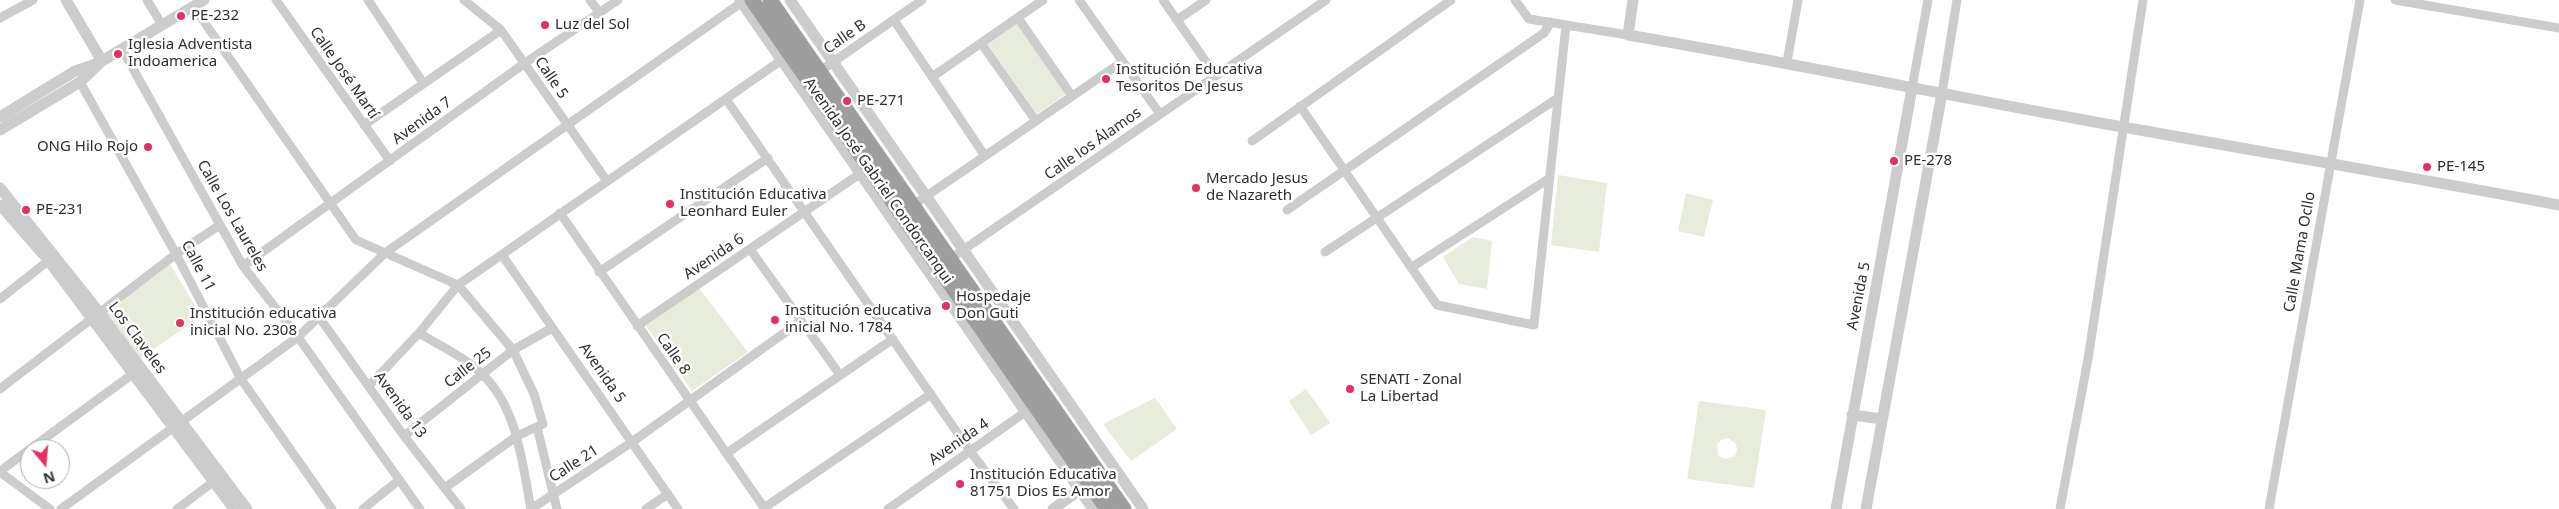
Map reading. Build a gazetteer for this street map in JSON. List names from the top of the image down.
{
  "streets": {
    "highway": ["Avenida José Gabriel Condorcanqui"],
    "street": [
      "Calle B",
      "Calle José Martí",
      "Calle 5",
      "Avenida 7",
      "Calle los Álamos",
      "Calle Los Laureles",
      "Calle Mama Ocllo",
      "Avenida 6",
      "Calle 11",
      "Avenida 5",
      "Los Claveles",
      "Calle 8",
      "Calle 25",
      "Avenida 13",
      "Avenida 4",
      "Calle 21"
    ]
  },
  "crossings": [
    ["Calle B", "Avenida José Gabriel Condorcanqui"],
    ["Calle José Martí", "Avenida 7"],
    ["Calle 5", "Avenida 7"],
    ["Avenida 7", "Calle Los Laureles"],
    ["Calle los Álamos", "Avenida José Gabriel Condorcanqui"],
    ["Avenida José Gabriel Condorcanqui", "Avenida 6"],
    ["Avenida José Gabriel Condorcanqui", "Avenida 4"],
    ["Avenida 6", "Calle 8"],
    ["Avenida 5", "Calle 25"],
    ["Avenida 5", "Calle 21"],
    ["Calle 8", "Calle 21"],
    ["Calle 25", "Avenida 13"]
  ],
  "places": [
    "PE-232",
    "Luz del Sol",
    "Iglesia Adventista Indoamerica",
    "Institución Educativa Tesoritos De Jesus",
    "PE-271",
    "ONG Hilo Rojo",
    "PE-278",
    "PE-145",
    "Mercado Jesus de Nazareth",
    "Institución Educativa Leonhard Euler",
    "PE-231",
    "Hospedaje Don Guti",
    "Institución educativa inicial No. 1784",
    "Institución educativa inicial No. 2308",
    "SENATI - Zonal La Libertad",
    "Institución Educativa 81751 Dios Es Amor"
  ],
  "north": "bottom"
}
